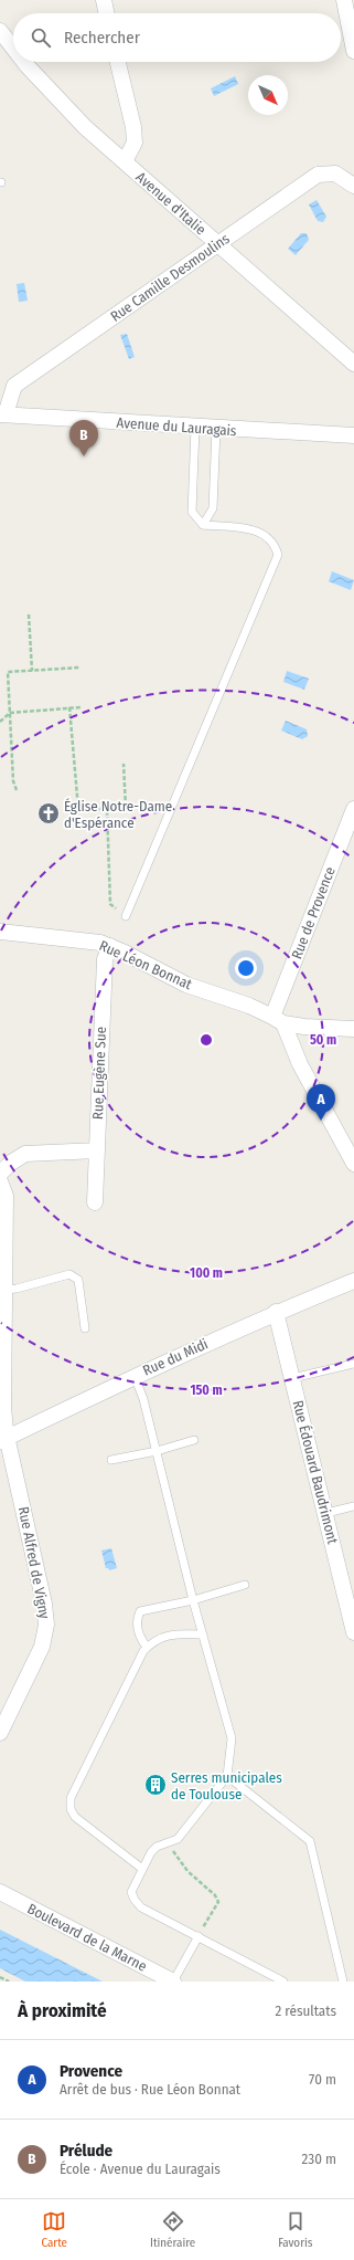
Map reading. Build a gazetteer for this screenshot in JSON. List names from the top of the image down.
{
  "streets": {
    "street": [
      "Avenue d'Italie",
      "Rue Camille Desmoulins",
      "Avenue du Lauragais",
      "Rue de Provence",
      "Rue Léon Bonnat",
      "Rue Eugène Sue",
      "Rue du Midi",
      "Rue Édouard Baudrimont",
      "Rue Alfred de Vigny",
      "Boulevard de la Marne"
    ]
  },
  "crossings": [
    ["Avenue d'Italie", "Rue Camille Desmoulins"],
    ["Rue Camille Desmoulins", "Avenue du Lauragais"],
    ["Rue de Provence", "Rue Léon Bonnat"],
    ["Rue Léon Bonnat", "Rue Eugène Sue"],
    ["Rue du Midi", "Rue Édouard Baudrimont"],
    ["Rue du Midi", "Rue Alfred de Vigny"]
  ],
  "places": {
    "church": ["Église Notre-Dame d'Espérance"],
    "building": ["Serres municipales de Toulouse"]
  },
  "north": "bottom right",
  "page": {
    "search": "Rechercher",
    "pins": ["B", "A"],
    "heading": ["À proximité", "2 résultats"],
    "list": [
      {
        "mark": "A",
        "name": "Provence",
        "note": "Arrêt de bus · Rue Léon Bonnat",
        "value": "70 m"
      },
      {
        "mark": "B",
        "name": "Prélude",
        "note": "École · Avenue du Lauragais",
        "value": "230 m"
      }
    ],
    "nav": ["Carte", "Itinéraire", "Favoris"]
  },
  "rings": ["50 m", "100 m", "150 m"]
}
